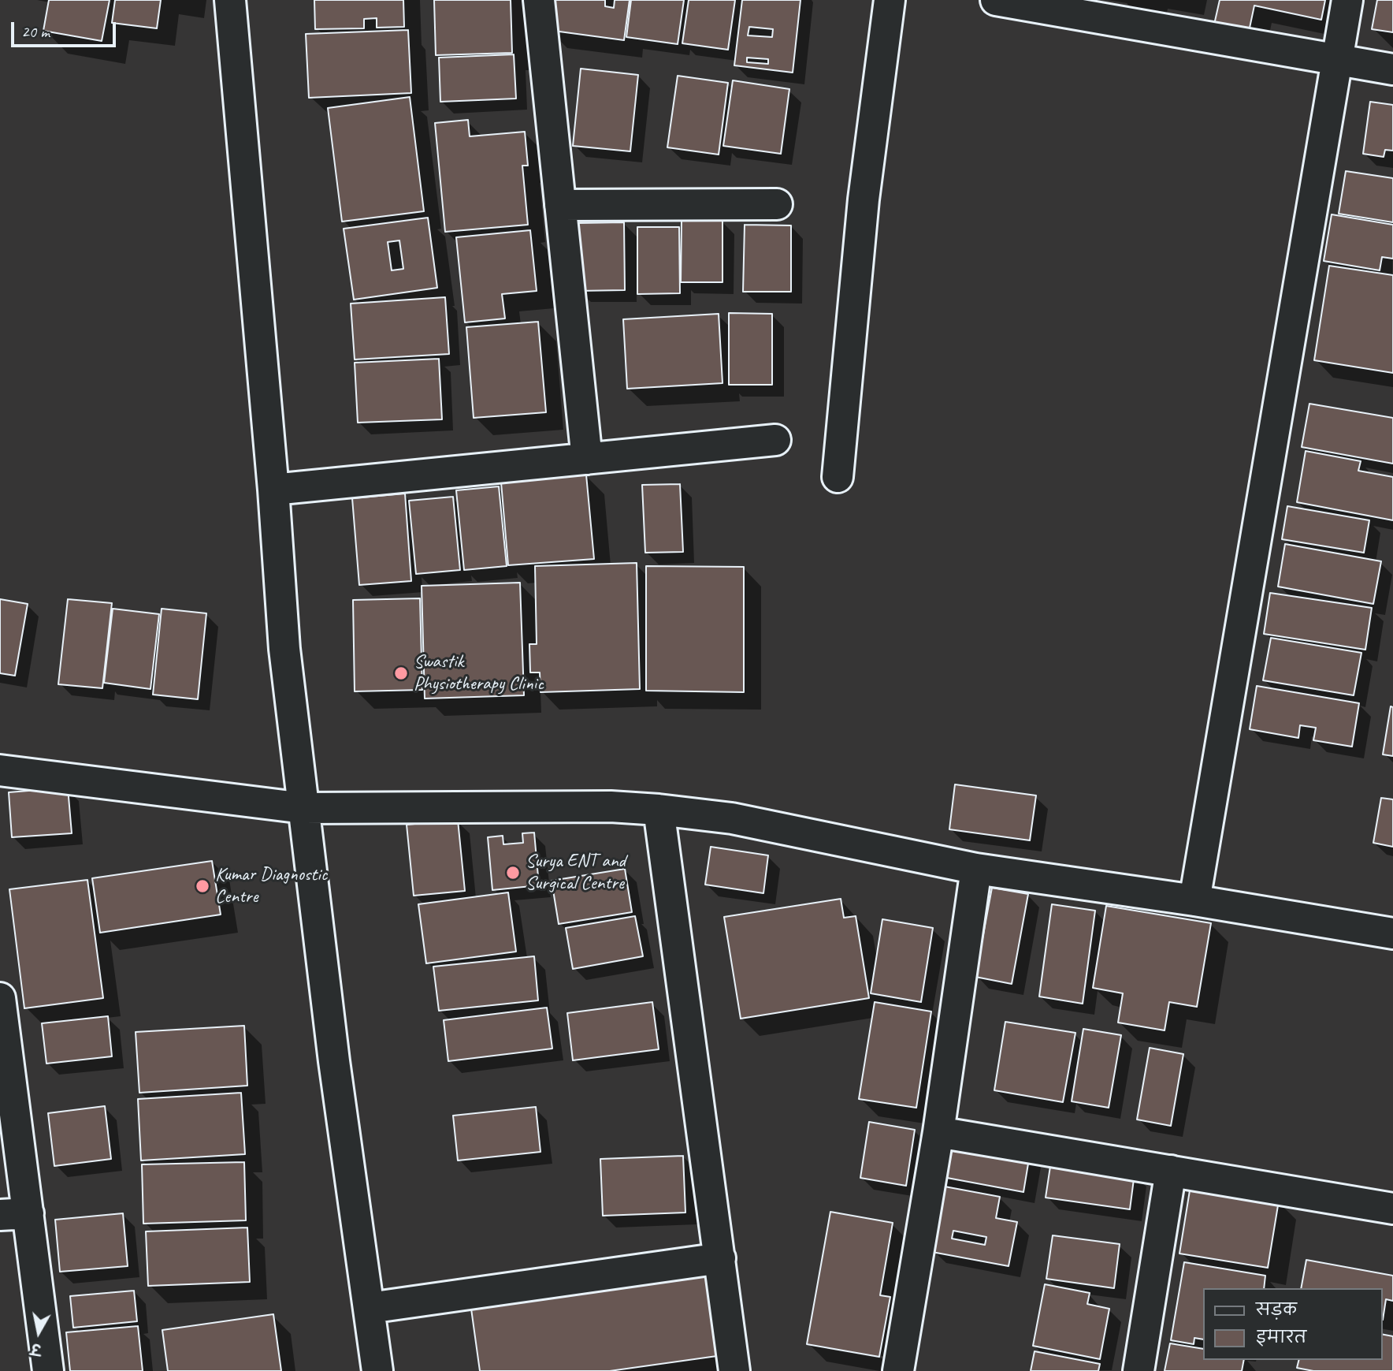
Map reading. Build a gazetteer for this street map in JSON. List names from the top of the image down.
{
  "places": ["Swastik Physiotherapy Clinic", "Surya ENT and Surgical Centre", "Kumar Diagnostic Centre"],
  "legend": ["सड़क", "इमारत"],
  "scale_bar": "20 m",
  "north": "bottom"
}
